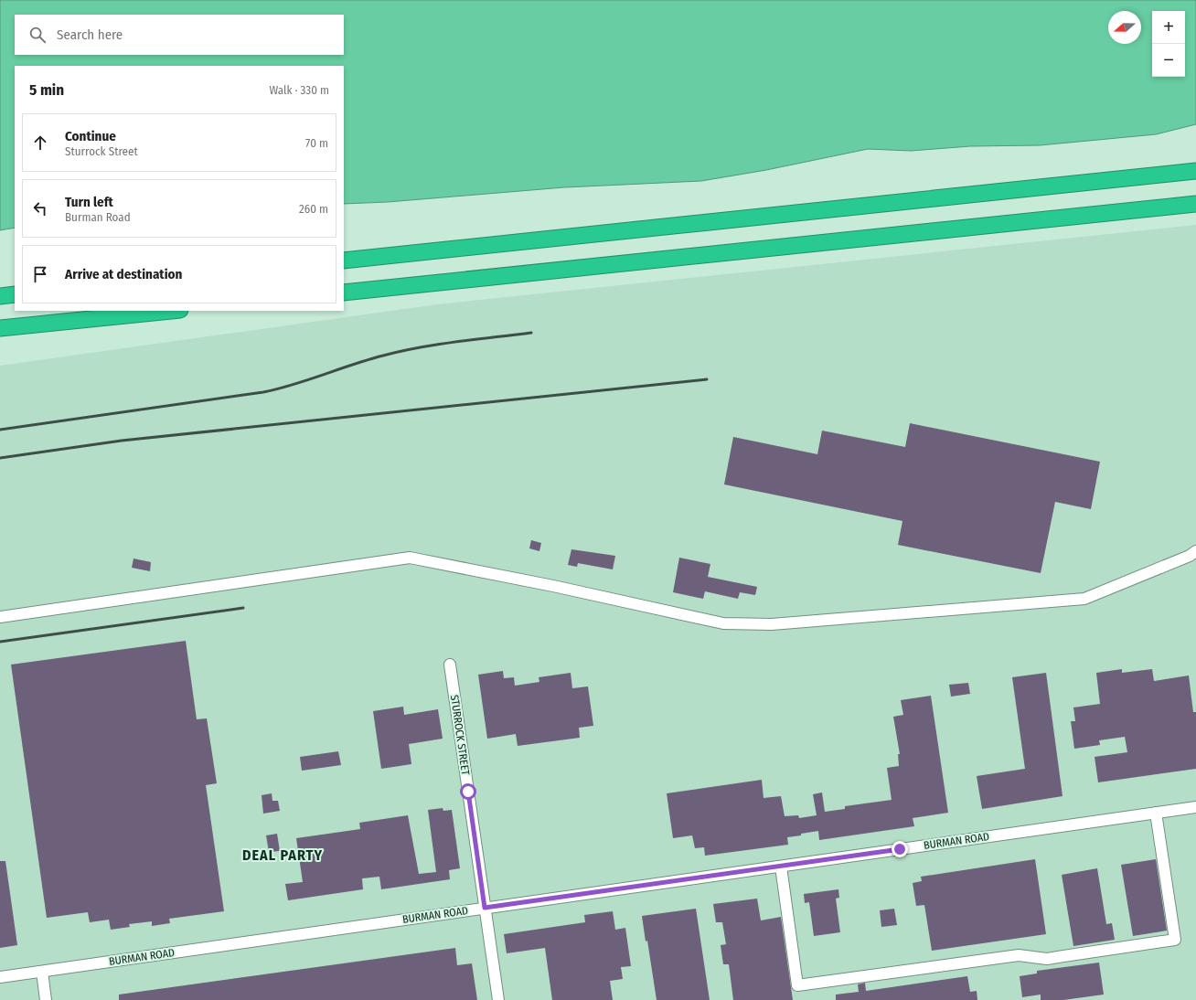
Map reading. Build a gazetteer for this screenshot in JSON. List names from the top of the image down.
{
  "streets": {
    "street": ["STURROCK STREET", "BURMAN ROAD"]
  },
  "crossings": [
    ["STURROCK STREET", "BURMAN ROAD"]
  ],
  "districts": ["DEAL PARTY"],
  "north": "left",
  "page": {
    "map_buttons": ["+", "−"],
    "search": "Search here",
    "heading": ["5 min", "Walk · 330 m"],
    "list": [
      ["Continue", "Sturrock Street", "70 m"],
      ["Turn left", "Burman Road", "260 m"],
      "Arrive at destination"
    ]
  }
}
